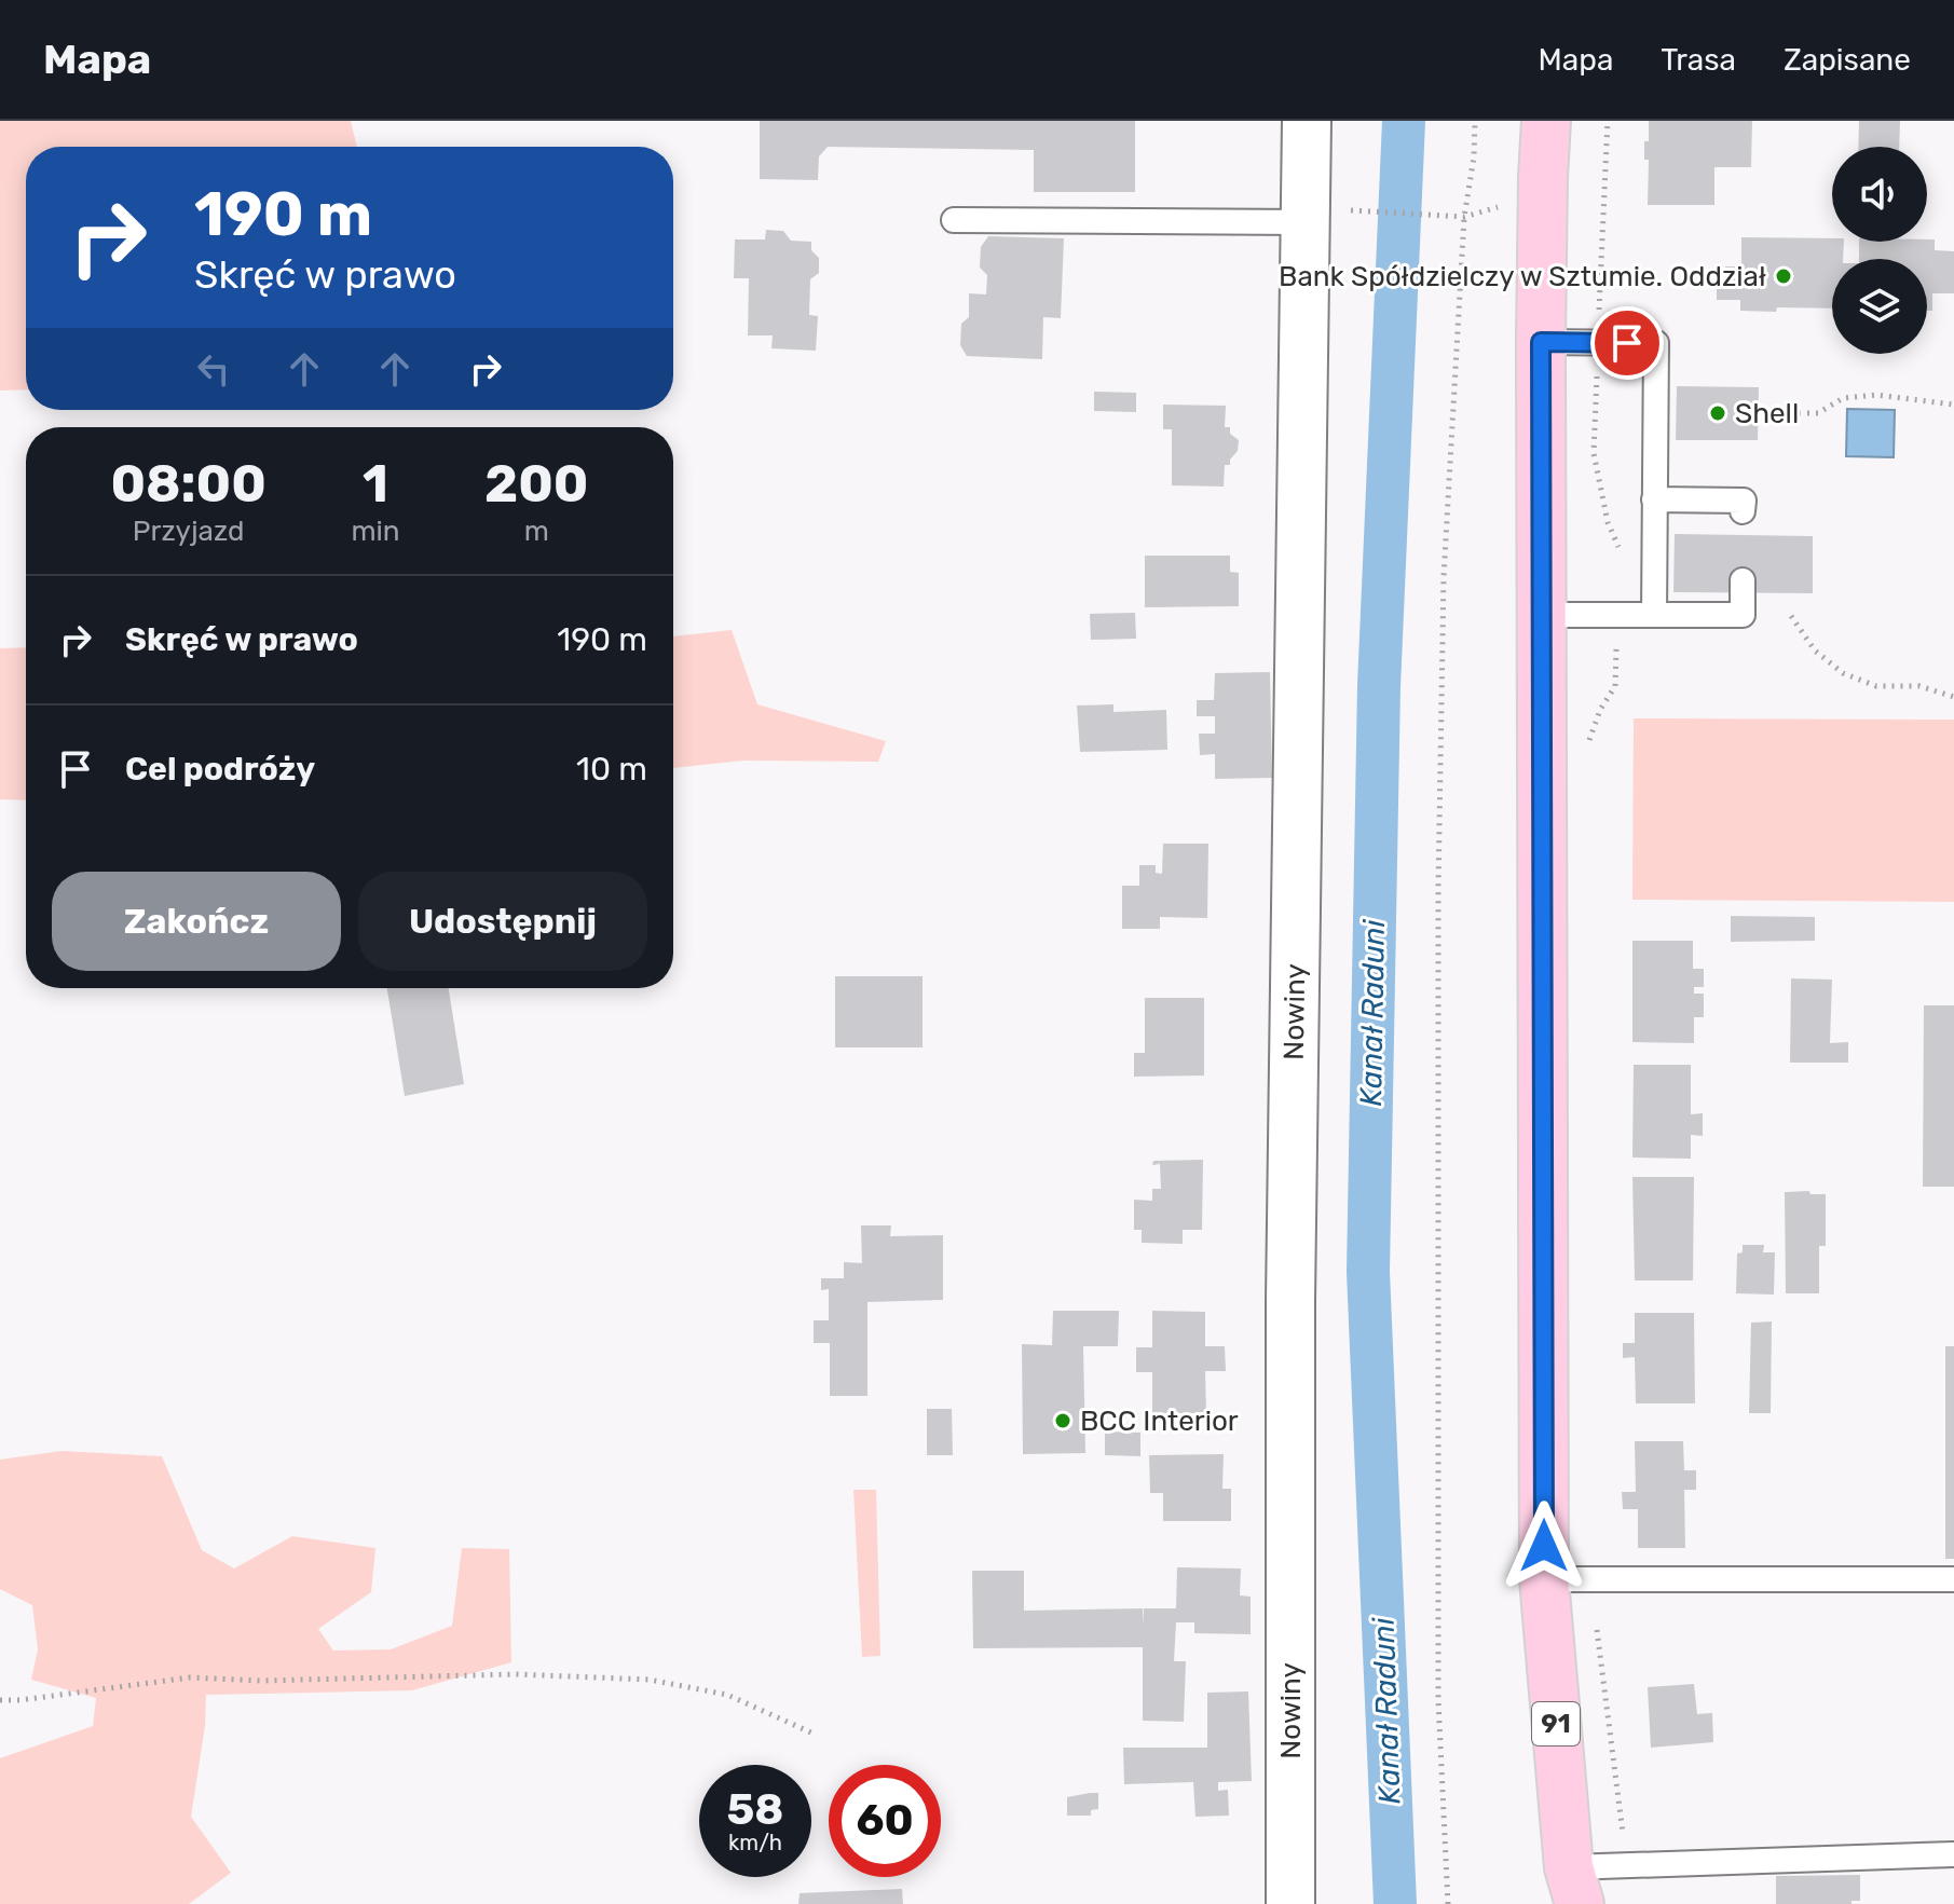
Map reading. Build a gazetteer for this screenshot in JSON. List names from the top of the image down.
{
  "streets": {
    "main road": ["91"],
    "street": ["Nowiny"]
  },
  "water": ["Kanał Raduni"],
  "places": ["Bank Spółdzielczy w Sztumie. Oddział", "Shell", "BCC Interior"],
  "page": {
    "header": "Mapa",
    "nav": ["Mapa", "Trasa", "Zapisane"],
    "turn": ["190 m", "Skręć w prawo"],
    "eta": [
      "08:00",
      "Przyjazd",
      "1",
      "min",
      "200",
      "m"
    ],
    "list": [
      {
        "name": "Skręć w prawo",
        "value": "190 m"
      },
      {
        "name": "Cel podróży",
        "value": "10 m"
      }
    ],
    "buttons": ["Zakończ", "Udostępnij"],
    "speed": "58 km/h",
    "limit": "60"
  }
}
